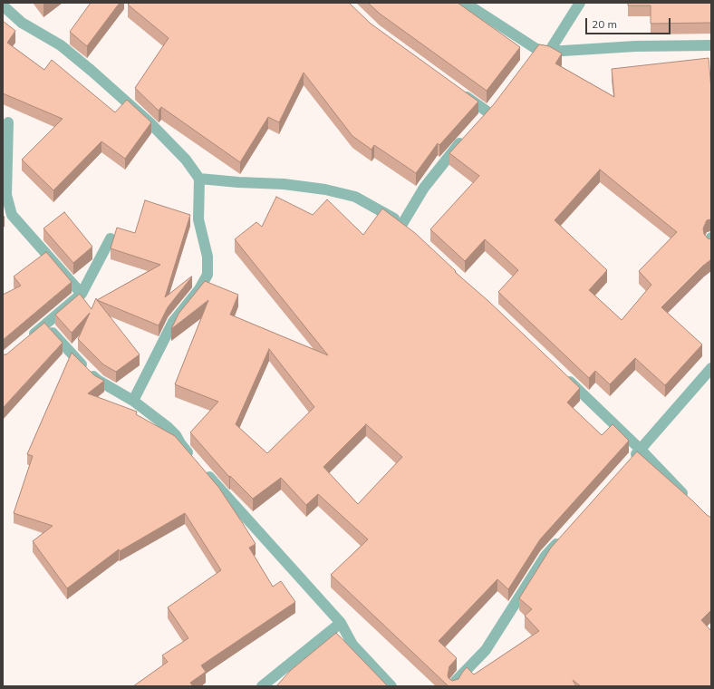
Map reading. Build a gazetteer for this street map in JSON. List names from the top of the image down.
{
  "scale_bar": "20 m"
}
